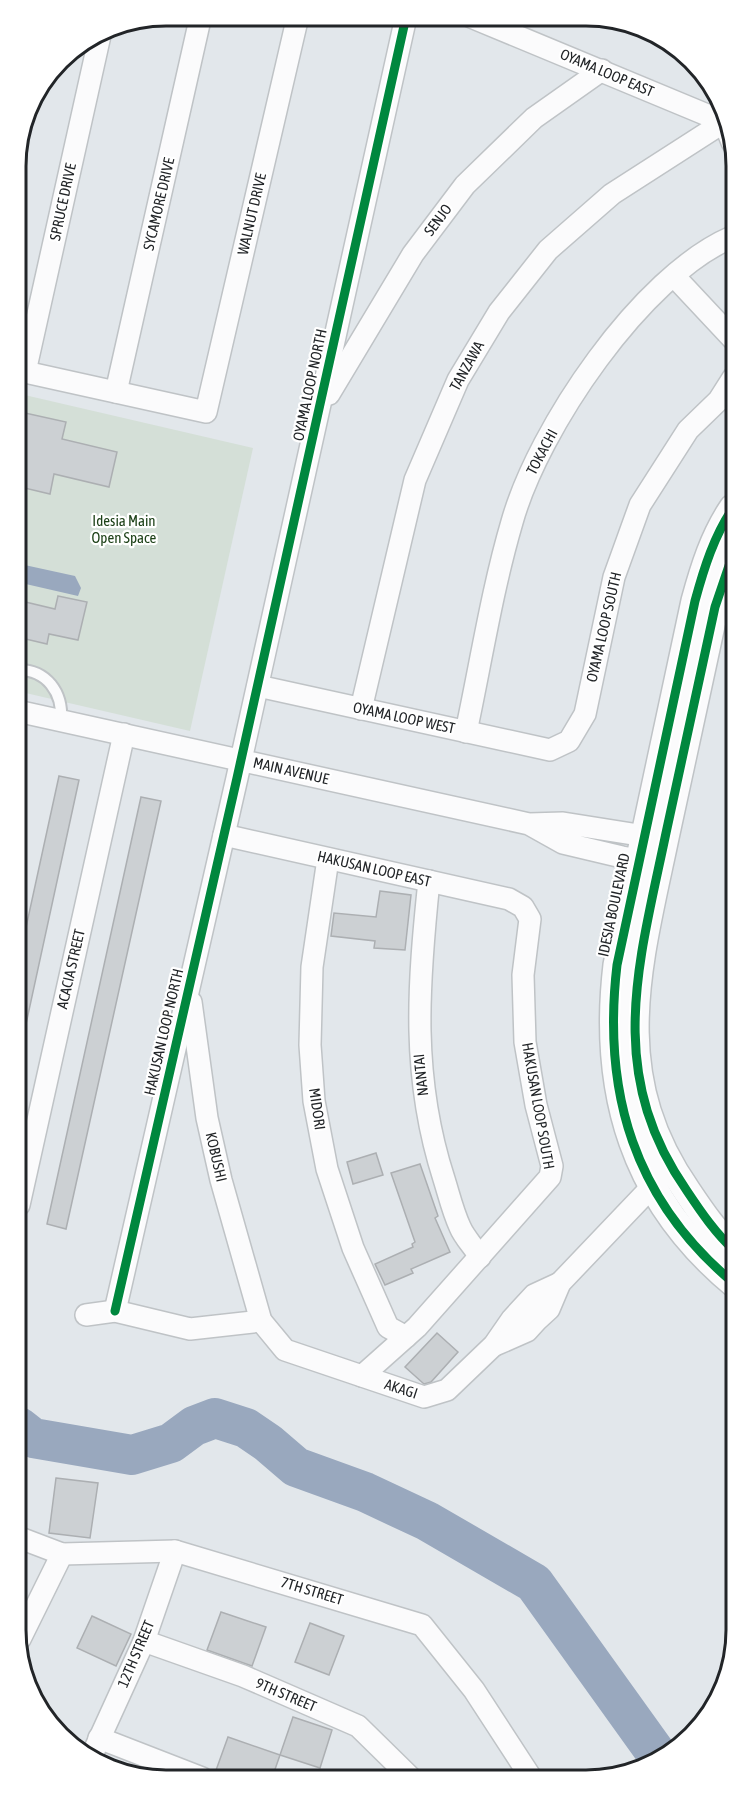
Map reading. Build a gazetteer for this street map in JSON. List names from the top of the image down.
{
  "streets": {
    "street": [
      "OYAMA LOOP EAST",
      "SPRUCE DRIVE",
      "SYCAMORE DRIVE",
      "WALNUT DRIVE",
      "SENJO",
      "TANZAWA",
      "OYAMA LOOP NORTH",
      "TOKACHI",
      "OYAMA LOOP SOUTH",
      "OYAMA LOOP WEST",
      "MAIN AVENUE",
      "HAKUSAN LOOP EAST",
      "IDESIA BOULEVARD",
      "ACACIA STREET",
      "HAKUSAN LOOP NORTH",
      "NANTAI",
      "HAKUSAN LOOP SOUTH",
      "MIDORI",
      "KOBUSHI",
      "AKAGI",
      "7TH STREET",
      "12TH STREET",
      "9TH STREET"
    ]
  },
  "crossings": [
    ["OYAMA LOOP EAST", "SENJO"],
    ["SYCAMORE DRIVE", "WALNUT DRIVE"],
    ["SENJO", "OYAMA LOOP NORTH"],
    ["TANZAWA", "OYAMA LOOP WEST"],
    ["OYAMA LOOP NORTH", "OYAMA LOOP WEST"],
    ["OYAMA LOOP NORTH", "MAIN AVENUE"],
    ["OYAMA LOOP NORTH", "HAKUSAN LOOP NORTH"],
    ["TOKACHI", "OYAMA LOOP WEST"],
    ["OYAMA LOOP SOUTH", "OYAMA LOOP WEST"],
    ["MAIN AVENUE", "IDESIA BOULEVARD"],
    ["MAIN AVENUE", "ACACIA STREET"],
    ["MAIN AVENUE", "HAKUSAN LOOP NORTH"],
    ["HAKUSAN LOOP EAST", "HAKUSAN LOOP NORTH"],
    ["HAKUSAN LOOP EAST", "NANTAI"],
    ["HAKUSAN LOOP EAST", "HAKUSAN LOOP SOUTH"],
    ["HAKUSAN LOOP EAST", "MIDORI"],
    ["IDESIA BOULEVARD", "AKAGI"],
    ["HAKUSAN LOOP NORTH", "KOBUSHI"],
    ["NANTAI", "HAKUSAN LOOP SOUTH"],
    ["HAKUSAN LOOP SOUTH", "MIDORI"],
    ["HAKUSAN LOOP SOUTH", "AKAGI"],
    ["KOBUSHI", "AKAGI"],
    ["7TH STREET", "12TH STREET"],
    ["12TH STREET", "9TH STREET"]
  ],
  "parks": ["Idesia Main Open Space"]
}
